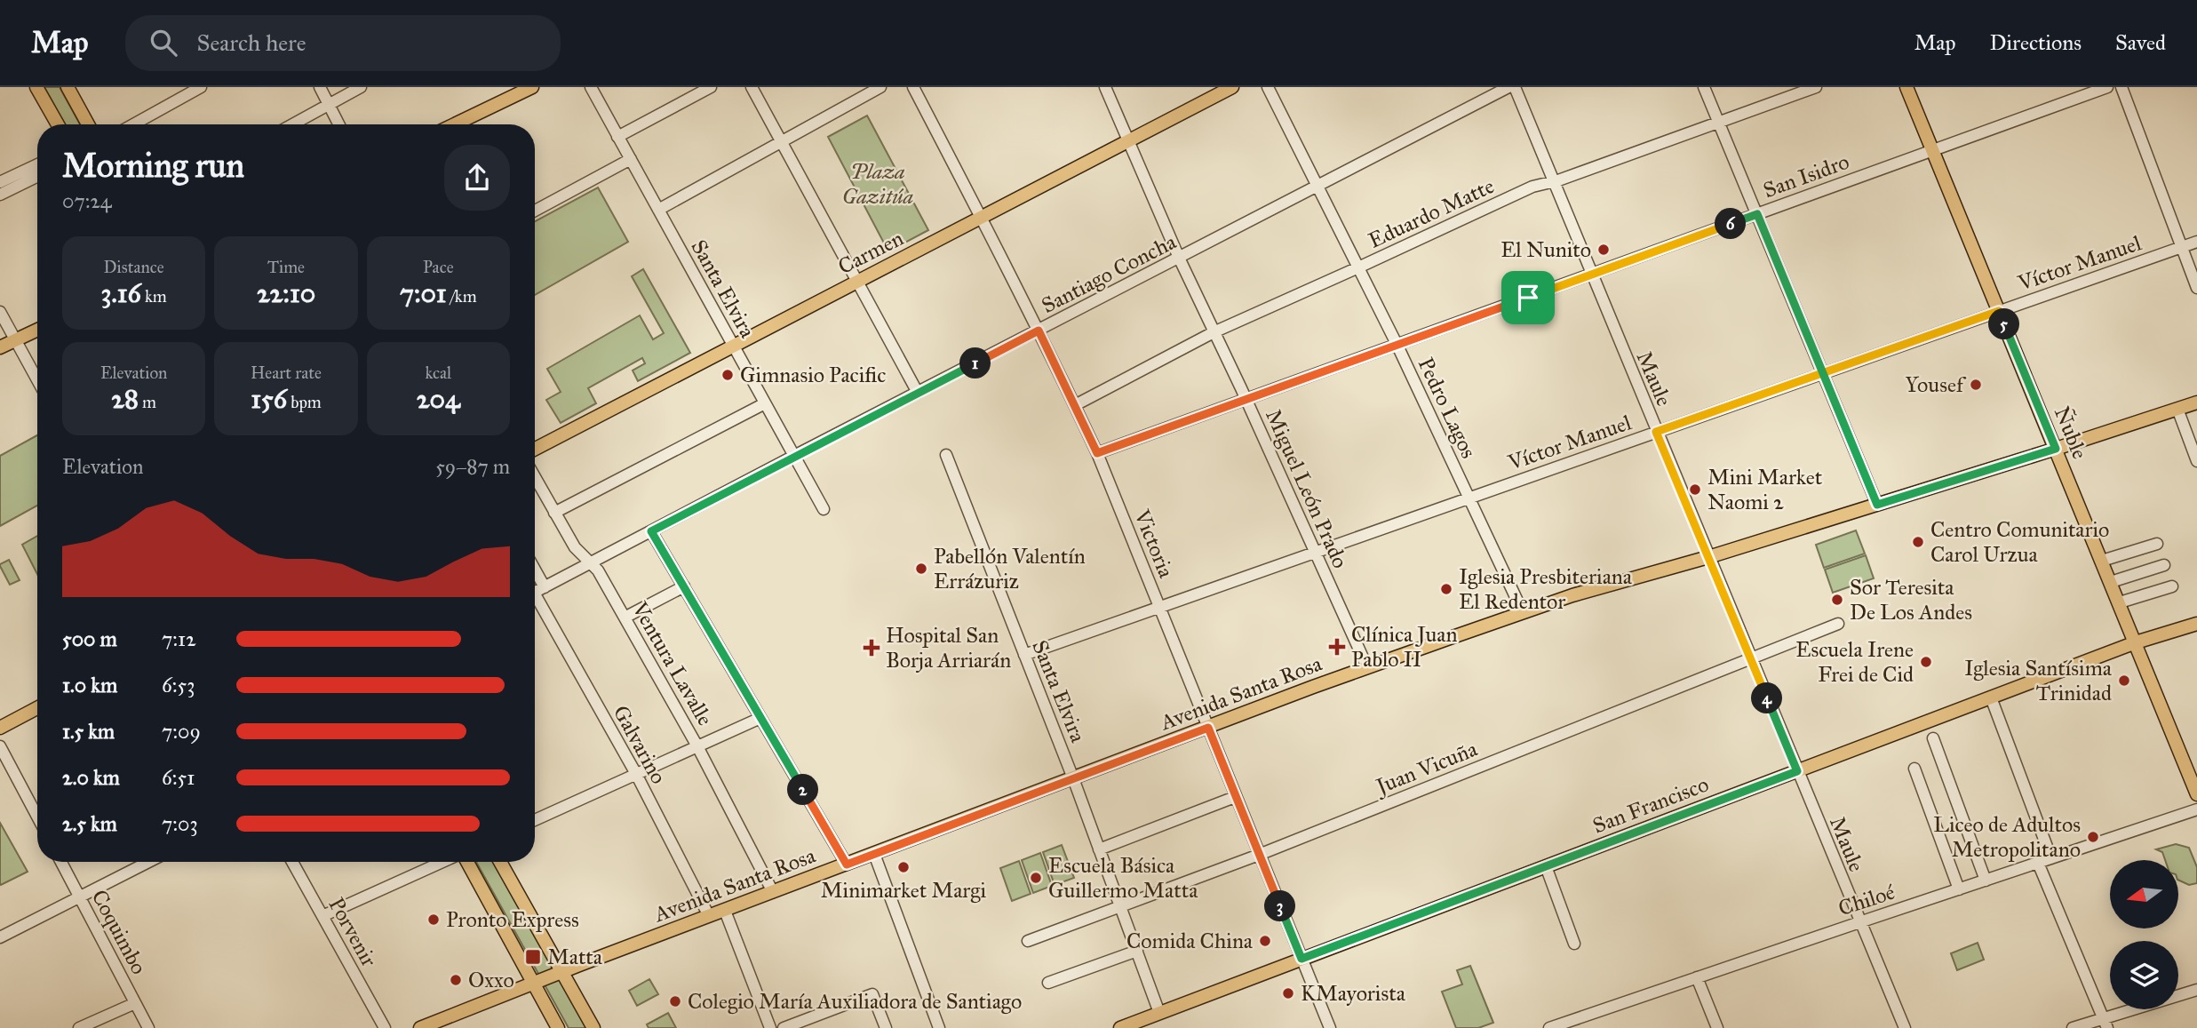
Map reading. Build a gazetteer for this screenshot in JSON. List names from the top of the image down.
{
  "streets": {
    "main road": [
      "Carmen",
      "Ñuble",
      "Avenida Santa Rosa",
      "San Francisco"
    ],
    "street": [
      "San Isidro",
      "Eduardo Matte",
      "Víctor Manuel",
      "Santiago Concha",
      "Santa Elvira",
      "Maule",
      "Pedro Lagos",
      "Miguel León Prado",
      "Victoria",
      "Ventura Lavalle",
      "Galvarino",
      "Juan Vicuña",
      "Chiloé",
      "Coquimbo",
      "Porvenir"
    ]
  },
  "crossings": [
    ["San Isidro", "Maule"],
    ["San Isidro", "Pedro Lagos"],
    ["San Isidro", "Ñuble"],
    ["San Isidro", "Miguel León Prado"],
    ["San Isidro", "Victoria"],
    ["Eduardo Matte", "Maule"],
    ["Eduardo Matte", "Pedro Lagos"],
    ["Eduardo Matte", "Miguel León Prado"],
    ["Eduardo Matte", "Victoria"],
    ["Carmen", "Santa Elvira"],
    ["Carmen", "Miguel León Prado"],
    ["Carmen", "Victoria"],
    ["Víctor Manuel", "Santa Elvira"],
    ["Víctor Manuel", "Maule"],
    ["Víctor Manuel", "Pedro Lagos"],
    ["Víctor Manuel", "Ñuble"],
    ["Víctor Manuel", "Miguel León Prado"],
    ["Víctor Manuel", "Victoria"],
    ["Santiago Concha", "Santa Elvira"],
    ["Santiago Concha", "Pedro Lagos"],
    ["Santiago Concha", "Miguel León Prado"],
    ["Santiago Concha", "Victoria"],
    ["Santiago Concha", "Ventura Lavalle"],
    ["Santa Elvira", "Avenida Santa Rosa"],
    ["Santa Elvira", "Juan Vicuña"],
    ["Santa Elvira", "San Francisco"],
    ["Maule", "Avenida Santa Rosa"],
    ["Maule", "Juan Vicuña"],
    ["Maule", "San Francisco"],
    ["Maule", "Chiloé"],
    ["Pedro Lagos", "Avenida Santa Rosa"],
    ["Ñuble", "Avenida Santa Rosa"],
    ["Ñuble", "San Francisco"],
    ["Miguel León Prado", "Avenida Santa Rosa"],
    ["Victoria", "Avenida Santa Rosa"],
    ["Victoria", "Juan Vicuña"],
    ["Victoria", "San Francisco"],
    ["Ventura Lavalle", "Avenida Santa Rosa"],
    ["Avenida Santa Rosa", "Galvarino"]
  ],
  "parks": ["Plaza Gazitúa"],
  "places": {
    "other": [
      "El Nunito",
      "Gimnasio Pacific",
      "Yousef",
      "Mini Market Naomi 2",
      "Centro Comunitario Carol Urzua",
      "Pabellón Valentín Errázuriz",
      "Iglesia Presbiteriana El Redentor",
      "Sor Teresita De Los Andes",
      "Escuela Irene Frei de Cid",
      "Iglesia Santísima Trinidad",
      "Liceo de Adultos Metropolitano",
      "Minimarket Margi",
      "Escuela Básica Guillermo Matta",
      "Pronto Express",
      "Comida China",
      "Oxxo",
      "KMayorista",
      "Colegio María Auxiliadora de Santiago"
    ],
    "health": ["Clínica Juan Pablo II", "Hospital San Borja Arriarán"],
    "transit": ["Matta"]
  },
  "north": "left",
  "page": {
    "header": "Map",
    "search": "Search here",
    "nav": ["Map", "Directions", "Saved"],
    "heading": ["Morning run", "07:24"],
    "pins": [
      "6",
      "5",
      "1",
      "4",
      "2",
      "3"
    ],
    "stats": [
      ["Distance", "3.16 km"],
      ["Time", "22:10"],
      ["Pace", "7:01 /km"],
      ["Elevation", "28 m"],
      ["Heart rate", "156 bpm"],
      ["kcal", "204"]
    ],
    "chart": ["Elevation", "59–87 m"],
    "list": [
      {
        "name": "500 m",
        "note": "7:12"
      },
      {
        "name": "1.0 km",
        "note": "6:53"
      },
      {
        "name": "1.5 km",
        "note": "7:09"
      },
      {
        "name": "2.0 km",
        "note": "6:51"
      },
      {
        "name": "2.5 km",
        "note": "7:03"
      }
    ]
  }
}
